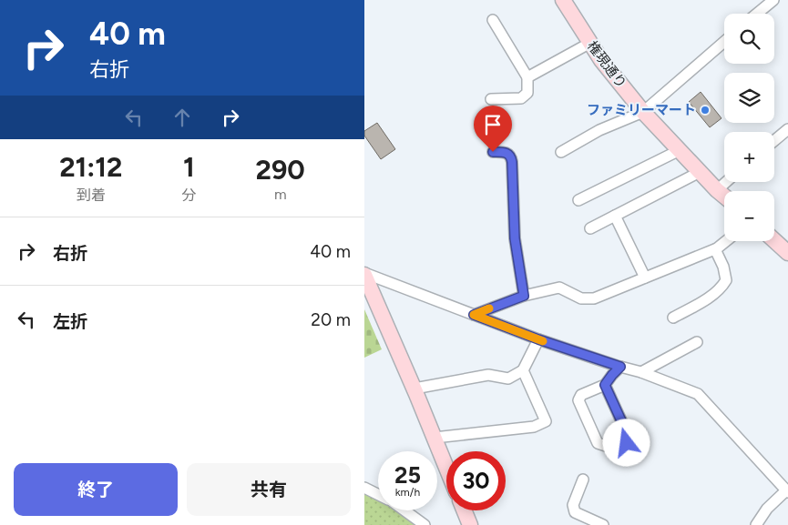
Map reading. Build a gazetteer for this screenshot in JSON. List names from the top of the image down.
{
  "streets": {
    "street": ["権現通り"]
  },
  "places": ["ファミリーマート"],
  "page": {
    "turn": ["40 m", "右折"],
    "map_buttons": ["+", "−"],
    "eta": [
      "21:12",
      "到着",
      "1",
      "分",
      "290",
      "m"
    ],
    "list": [
      {
        "name": "右折",
        "value": "40 m"
      },
      {
        "name": "左折",
        "value": "20 m"
      }
    ],
    "speed": "25 km/h",
    "limit": "30",
    "buttons": ["終了", "共有"]
  }
}
